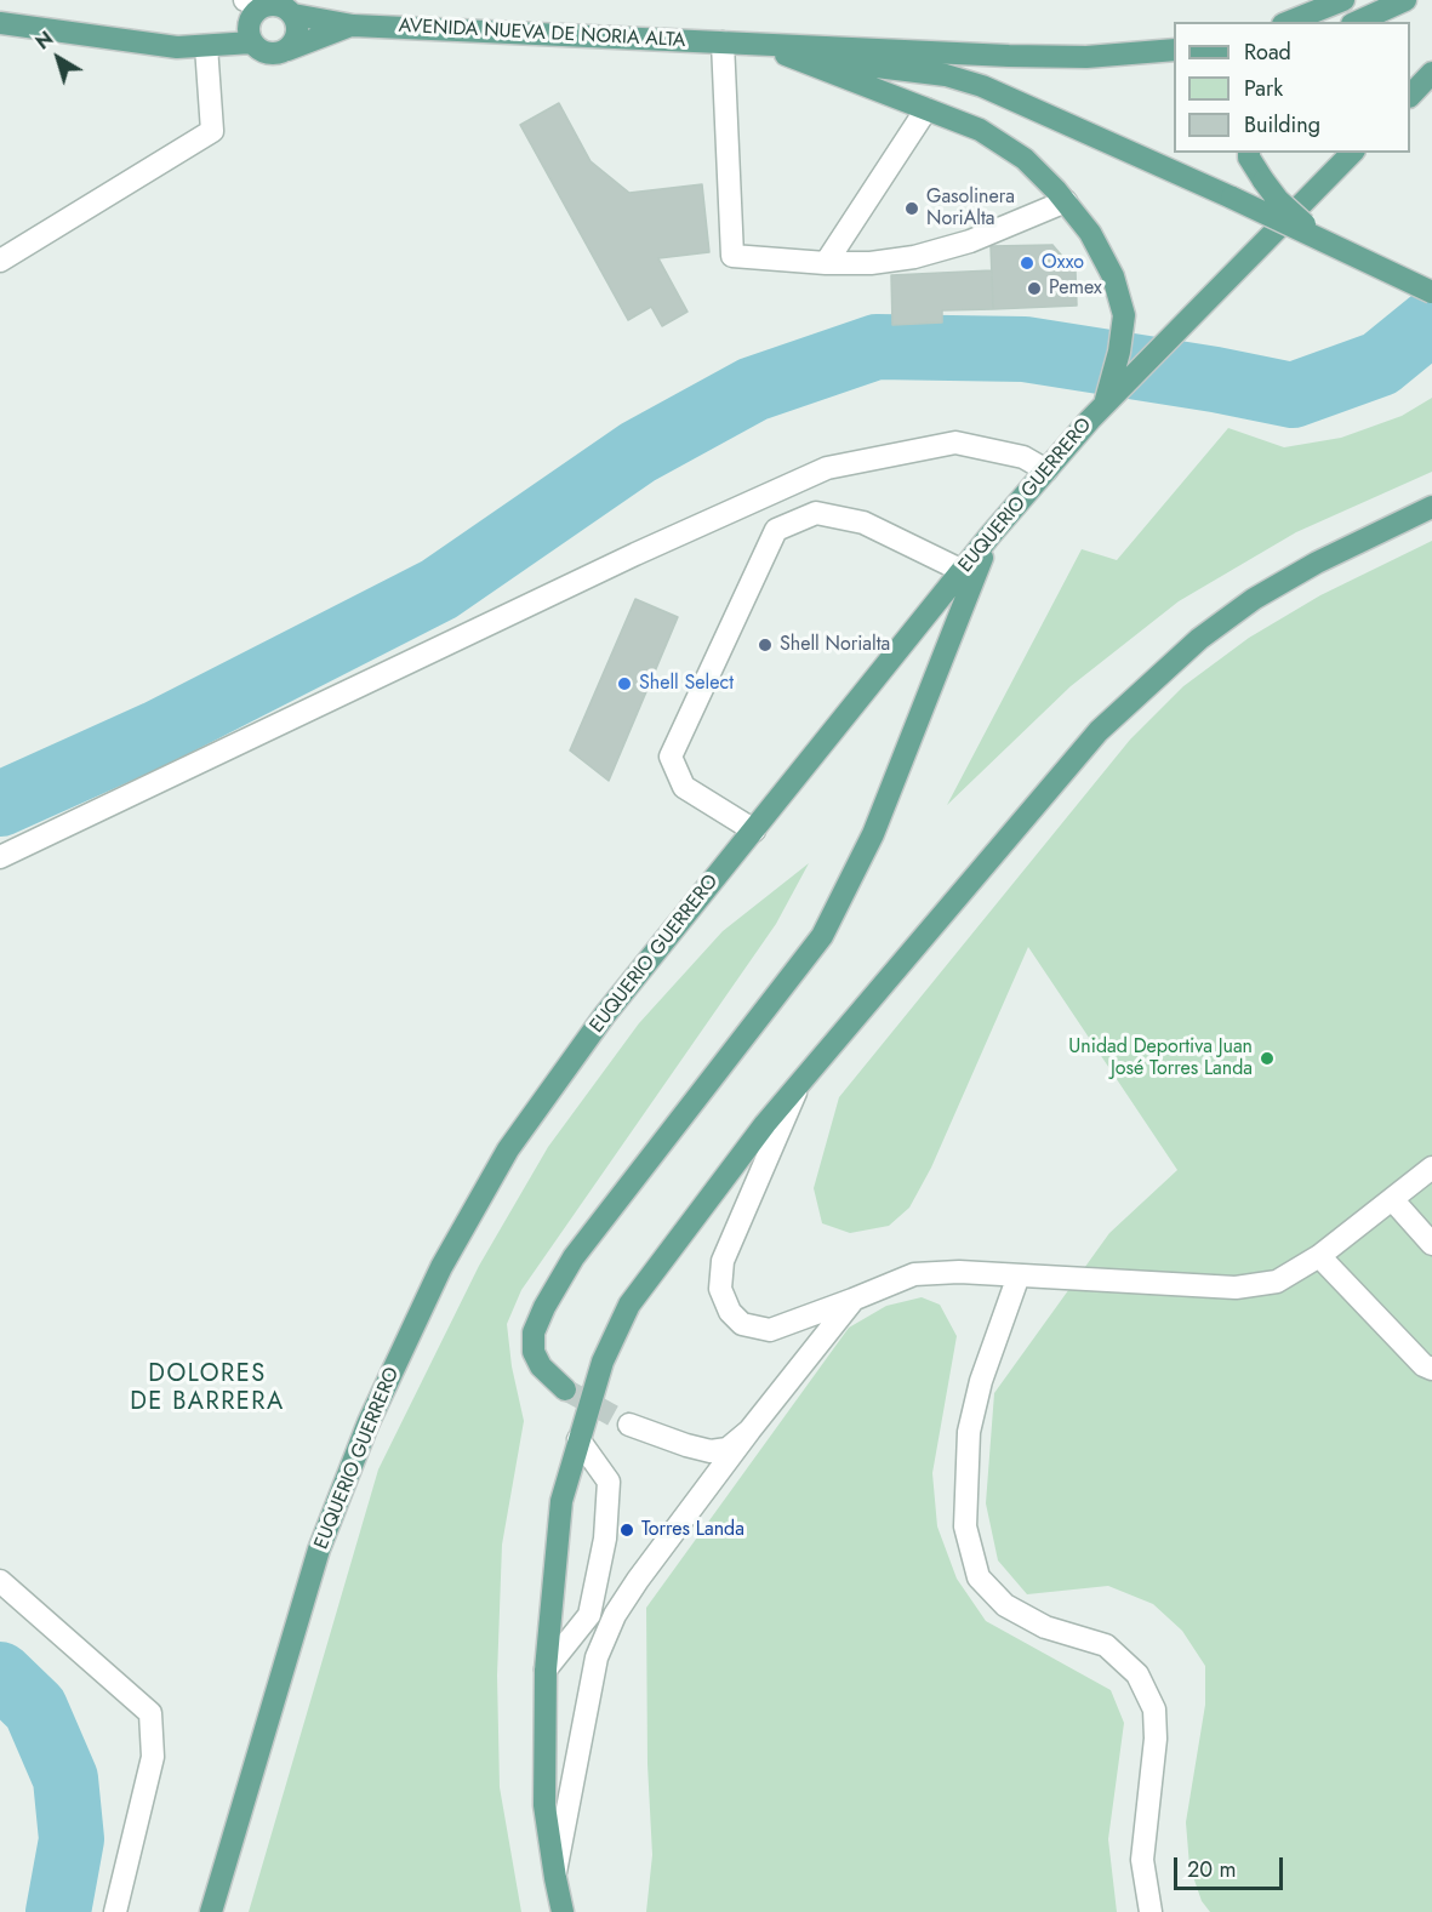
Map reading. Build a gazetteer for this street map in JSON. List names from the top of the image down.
{
  "streets": {
    "main road": ["AVENIDA NUEVA DE NORIA ALTA", "EUQUERIO GUERRERO"]
  },
  "districts": ["DOLORES DE BARRERA"],
  "places": [
    "Gasolinera NoriAlta",
    "Oxxo",
    "Pemex",
    "Shell Norialta",
    "Shell Select",
    "Unidad Deportiva Juan José Torres Landa",
    "Torres Landa"
  ],
  "legend": ["Road", "Park", "Building"],
  "scale_bar": "20 m",
  "north": "top left"
}
